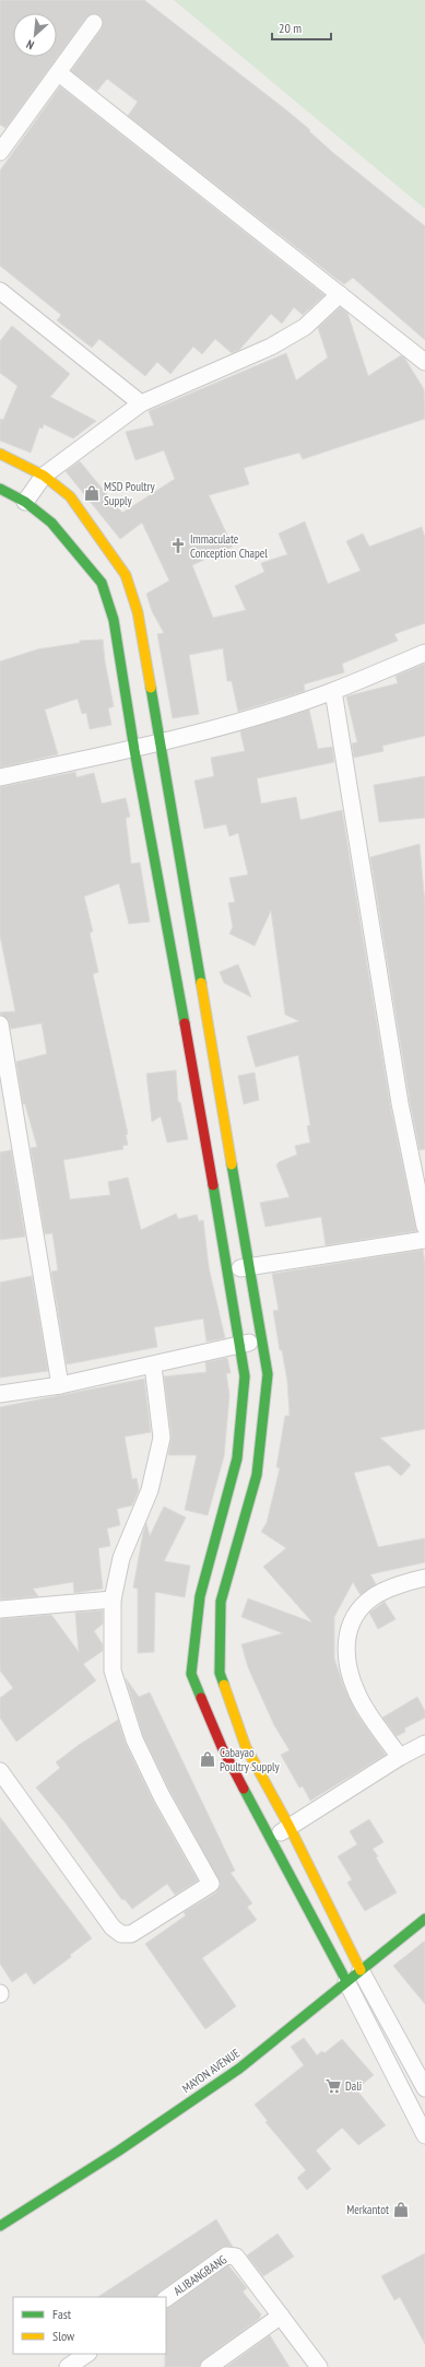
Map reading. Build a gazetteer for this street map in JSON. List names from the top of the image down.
{
  "streets": {
    "street": ["MAYON AVENUE", "ALIBANGBANG"]
  },
  "places": {
    "shop": ["MSD Poultry Supply", "Cabayao Poultry Supply", "Merkantot"],
    "church": ["Immaculate Conception Chapel"],
    "supermarket": ["Dali"]
  },
  "legend": ["Fast", "Slow"],
  "scale_bar": "20 m",
  "north": "bottom left"
}
